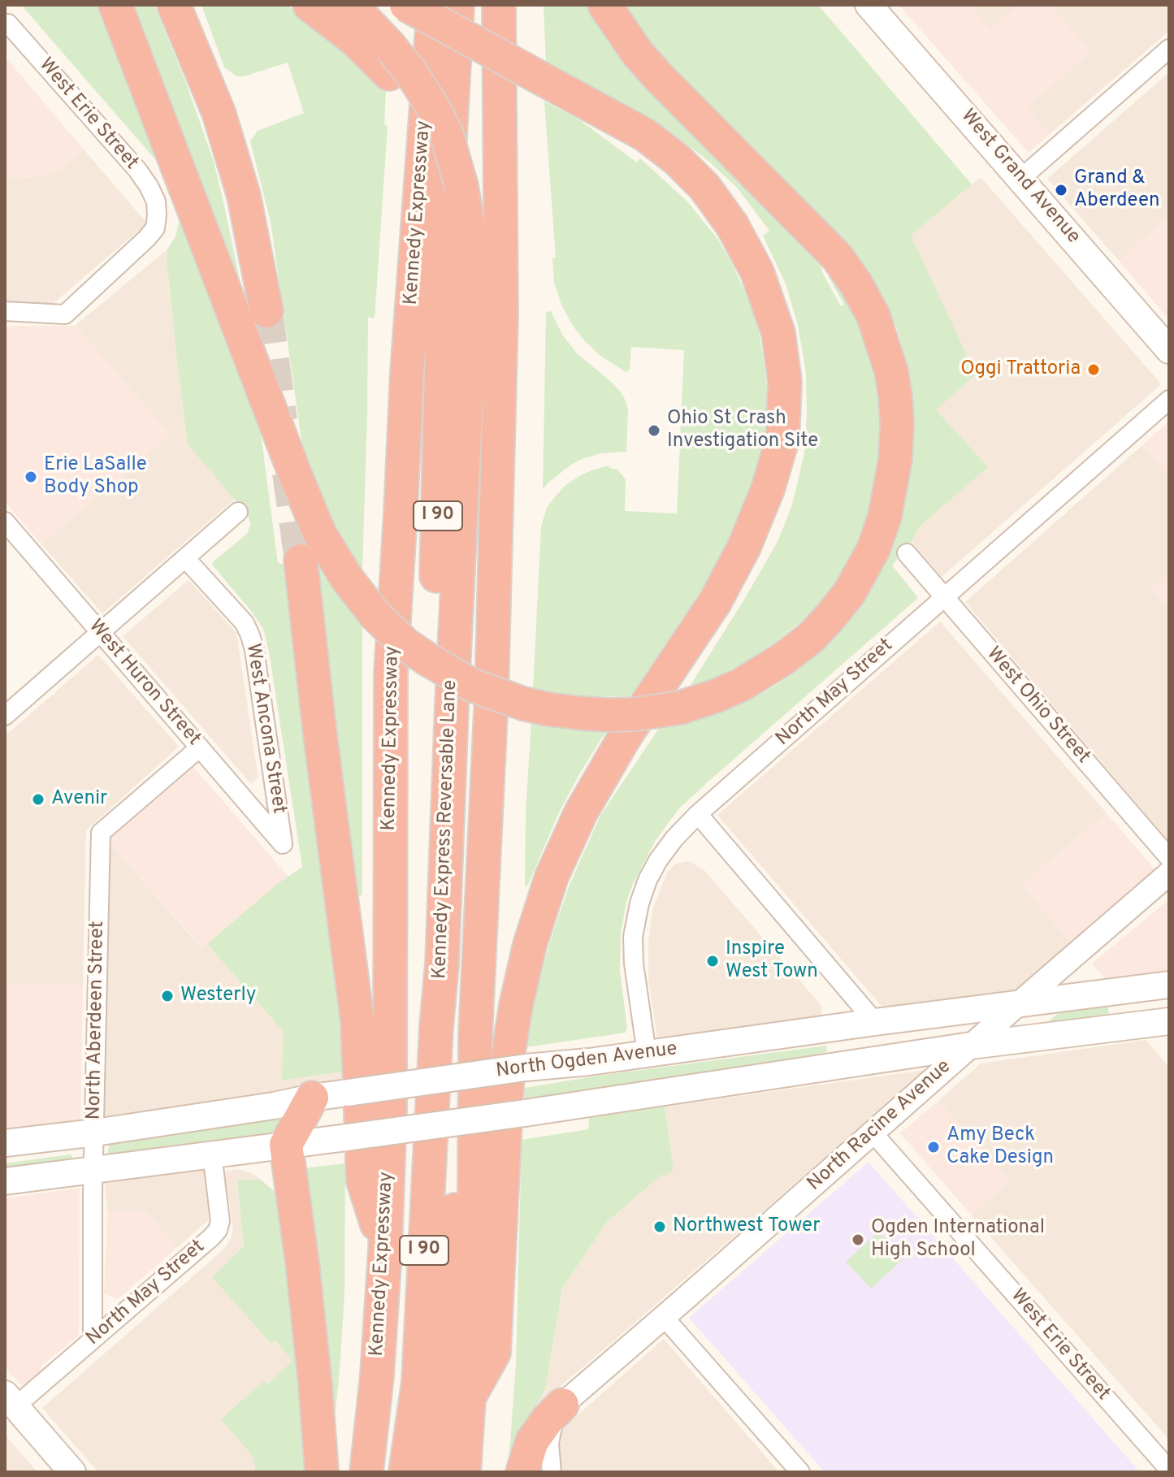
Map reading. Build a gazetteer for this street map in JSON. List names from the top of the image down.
{
  "streets": {
    "highway": ["Kennedy Expressway", "I 90", "Kennedy Express Reversable Lane"],
    "main road": ["West Grand Avenue", "North Ogden Avenue"],
    "street": [
      "West Erie Street",
      "West Huron Street",
      "North May Street",
      "West Ohio Street",
      "West Ancona Street",
      "North Aberdeen Street",
      "North Racine Avenue"
    ]
  },
  "crossings": [
    ["West Erie Street", "North Racine Avenue"],
    ["I 90", "Kennedy Express Reversable Lane"],
    ["West Huron Street", "West Ancona Street"],
    ["West Huron Street", "North Aberdeen Street"],
    ["North May Street", "West Ohio Street"],
    ["North May Street", "North Aberdeen Street"],
    ["North May Street", "North Ogden Avenue"],
    ["North Aberdeen Street", "North Ogden Avenue"],
    ["North Ogden Avenue", "North Racine Avenue"]
  ],
  "places": [
    "Grand & Aberdeen",
    "Oggi Trattoria",
    "Ohio St Crash Investigation Site",
    "Erie LaSalle Body Shop",
    "Avenir",
    "Inspire West Town",
    "Westerly",
    "Amy Beck Cake Design",
    "Northwest Tower",
    "Ogden International High School"
  ]
}
